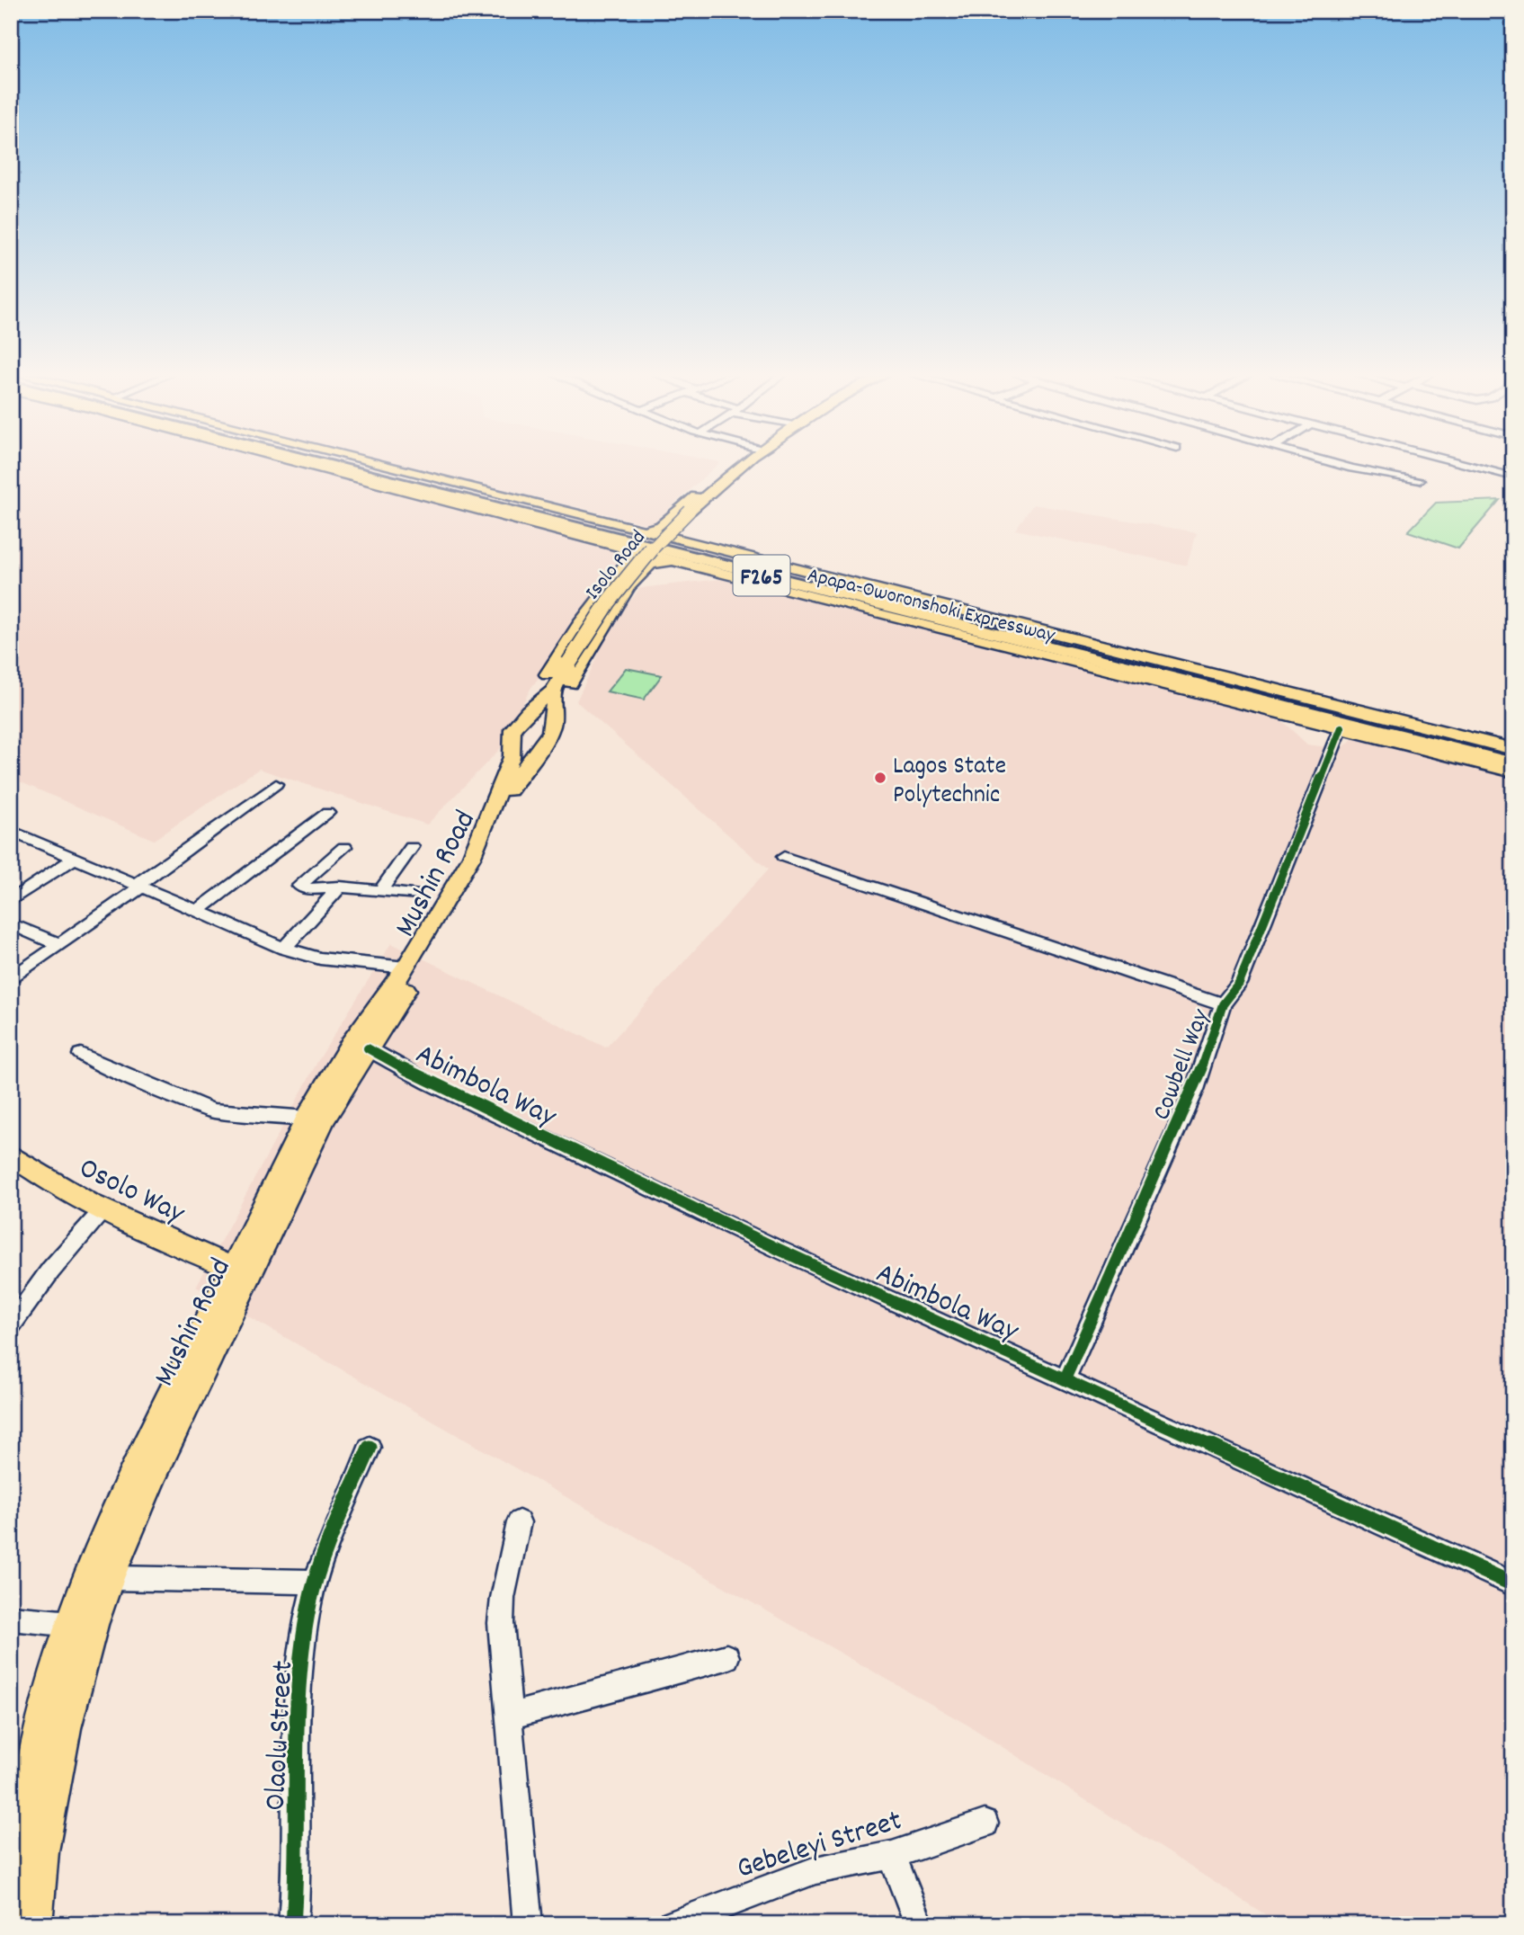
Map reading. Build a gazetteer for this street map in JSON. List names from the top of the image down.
{
  "streets": {
    "highway": ["F265", "Apapa-Oworonshoki Expressway"],
    "main road": ["Isolo Road", "Mushin Road", "Osolo Way"],
    "street": [
      "Cowbell Way",
      "Abimbola Way",
      "Olaolu Street",
      "Gebeleyi Street"
    ]
  },
  "crossings": [
    ["Apapa-Oworonshoki Expressway", "Cowbell Way"],
    ["Mushin Road", "Abimbola Way"],
    ["Mushin Road", "Osolo Way"],
    ["Cowbell Way", "Abimbola Way"]
  ],
  "places": ["Lagos State Polytechnic"]
}
